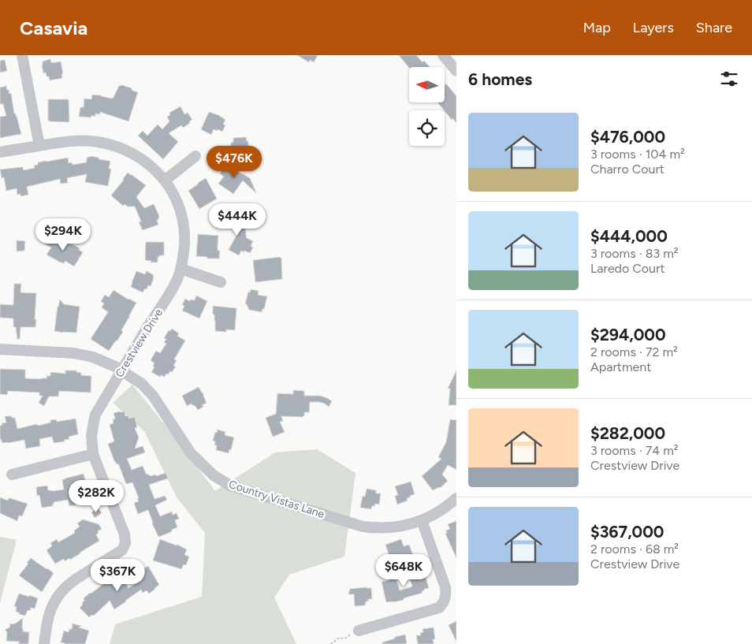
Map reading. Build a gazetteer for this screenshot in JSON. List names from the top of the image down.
{
  "streets": {
    "street": ["Crestview Drive", "Country Vistas Lane"]
  },
  "crossings": [
    ["Crestview Drive", "Country Vistas Lane"]
  ],
  "north": "left",
  "page": {
    "header": "Casavia",
    "nav": ["Map", "Layers", "Share"],
    "heading": "6 homes",
    "list": [
      {
        "name": "$476,000",
        "note": "3 rooms · 104 m² · Charro Court"
      },
      {
        "name": "$444,000",
        "note": "3 rooms · 83 m² · Laredo Court"
      },
      {
        "name": "$294,000",
        "note": "2 rooms · 72 m² · Apartment"
      },
      {
        "name": "$282,000",
        "note": "3 rooms · 74 m² · Crestview Drive"
      },
      {
        "name": "$367,000",
        "note": "2 rooms · 68 m² · Crestview Drive"
      }
    ],
    "price": [
      "$476K",
      "$444K",
      "$294K",
      "$282K",
      "$648K",
      "$367K"
    ]
  }
}
